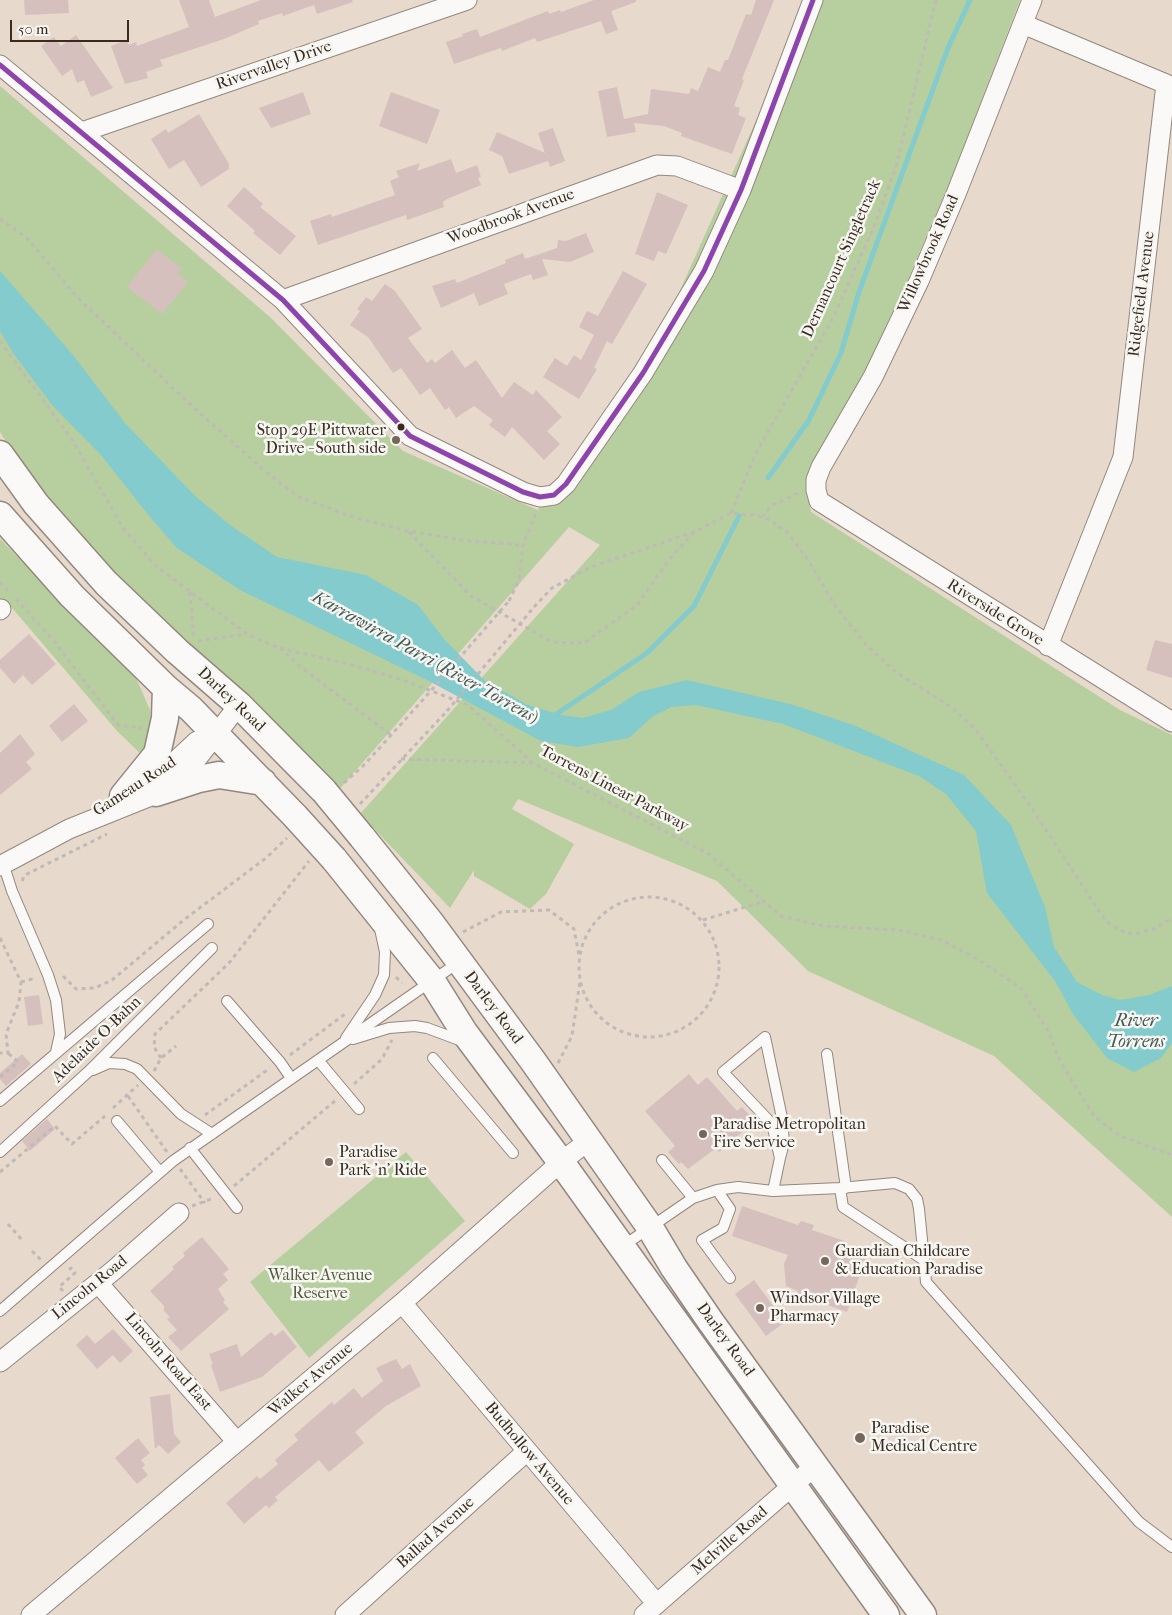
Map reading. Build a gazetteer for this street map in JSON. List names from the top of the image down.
{
  "streets": {
    "main road": ["Darley Road"],
    "street": [
      "Rivervalley Drive",
      "Woodbrook Avenue",
      "Willowbrook Road",
      "Ridgefield Avenue",
      "Riverside Grove",
      "Gameau Road",
      "Lincoln Road",
      "Lincoln Road East",
      "Walker Avenue",
      "Budhollow Avenue",
      "Ballad Avenue",
      "Melville Road"
    ],
    "lane": ["Adelaide O-Bahn"],
    "path": ["Dernancourt Singletrack", "Torrens Linear Parkway"]
  },
  "crossings": [
    ["Willowbrook Road", "Ridgefield Avenue"],
    ["Willowbrook Road", "Riverside Grove"],
    ["Ridgefield Avenue", "Riverside Grove"],
    ["Darley Road", "Gameau Road"],
    ["Darley Road", "Walker Avenue"],
    ["Darley Road", "Melville Road"],
    ["Lincoln Road", "Lincoln Road East"],
    ["Lincoln Road East", "Walker Avenue"],
    ["Walker Avenue", "Budhollow Avenue"],
    ["Budhollow Avenue", "Ballad Avenue"],
    ["Budhollow Avenue", "Melville Road"]
  ],
  "water": ["Karrawirra Parri (River Torrens)", "River Torrens"],
  "parks": ["Walker Avenue Reserve"],
  "places": [
    "Stop 29E Pittwater Drive - South side",
    "Paradise Metropolitan Fire Service",
    "Paradise Park 'n' Ride",
    "Guardian Childcare & Education Paradise",
    "Windsor Village Pharmacy",
    "Paradise Medical Centre"
  ],
  "scale_bar": "50 m"
}
